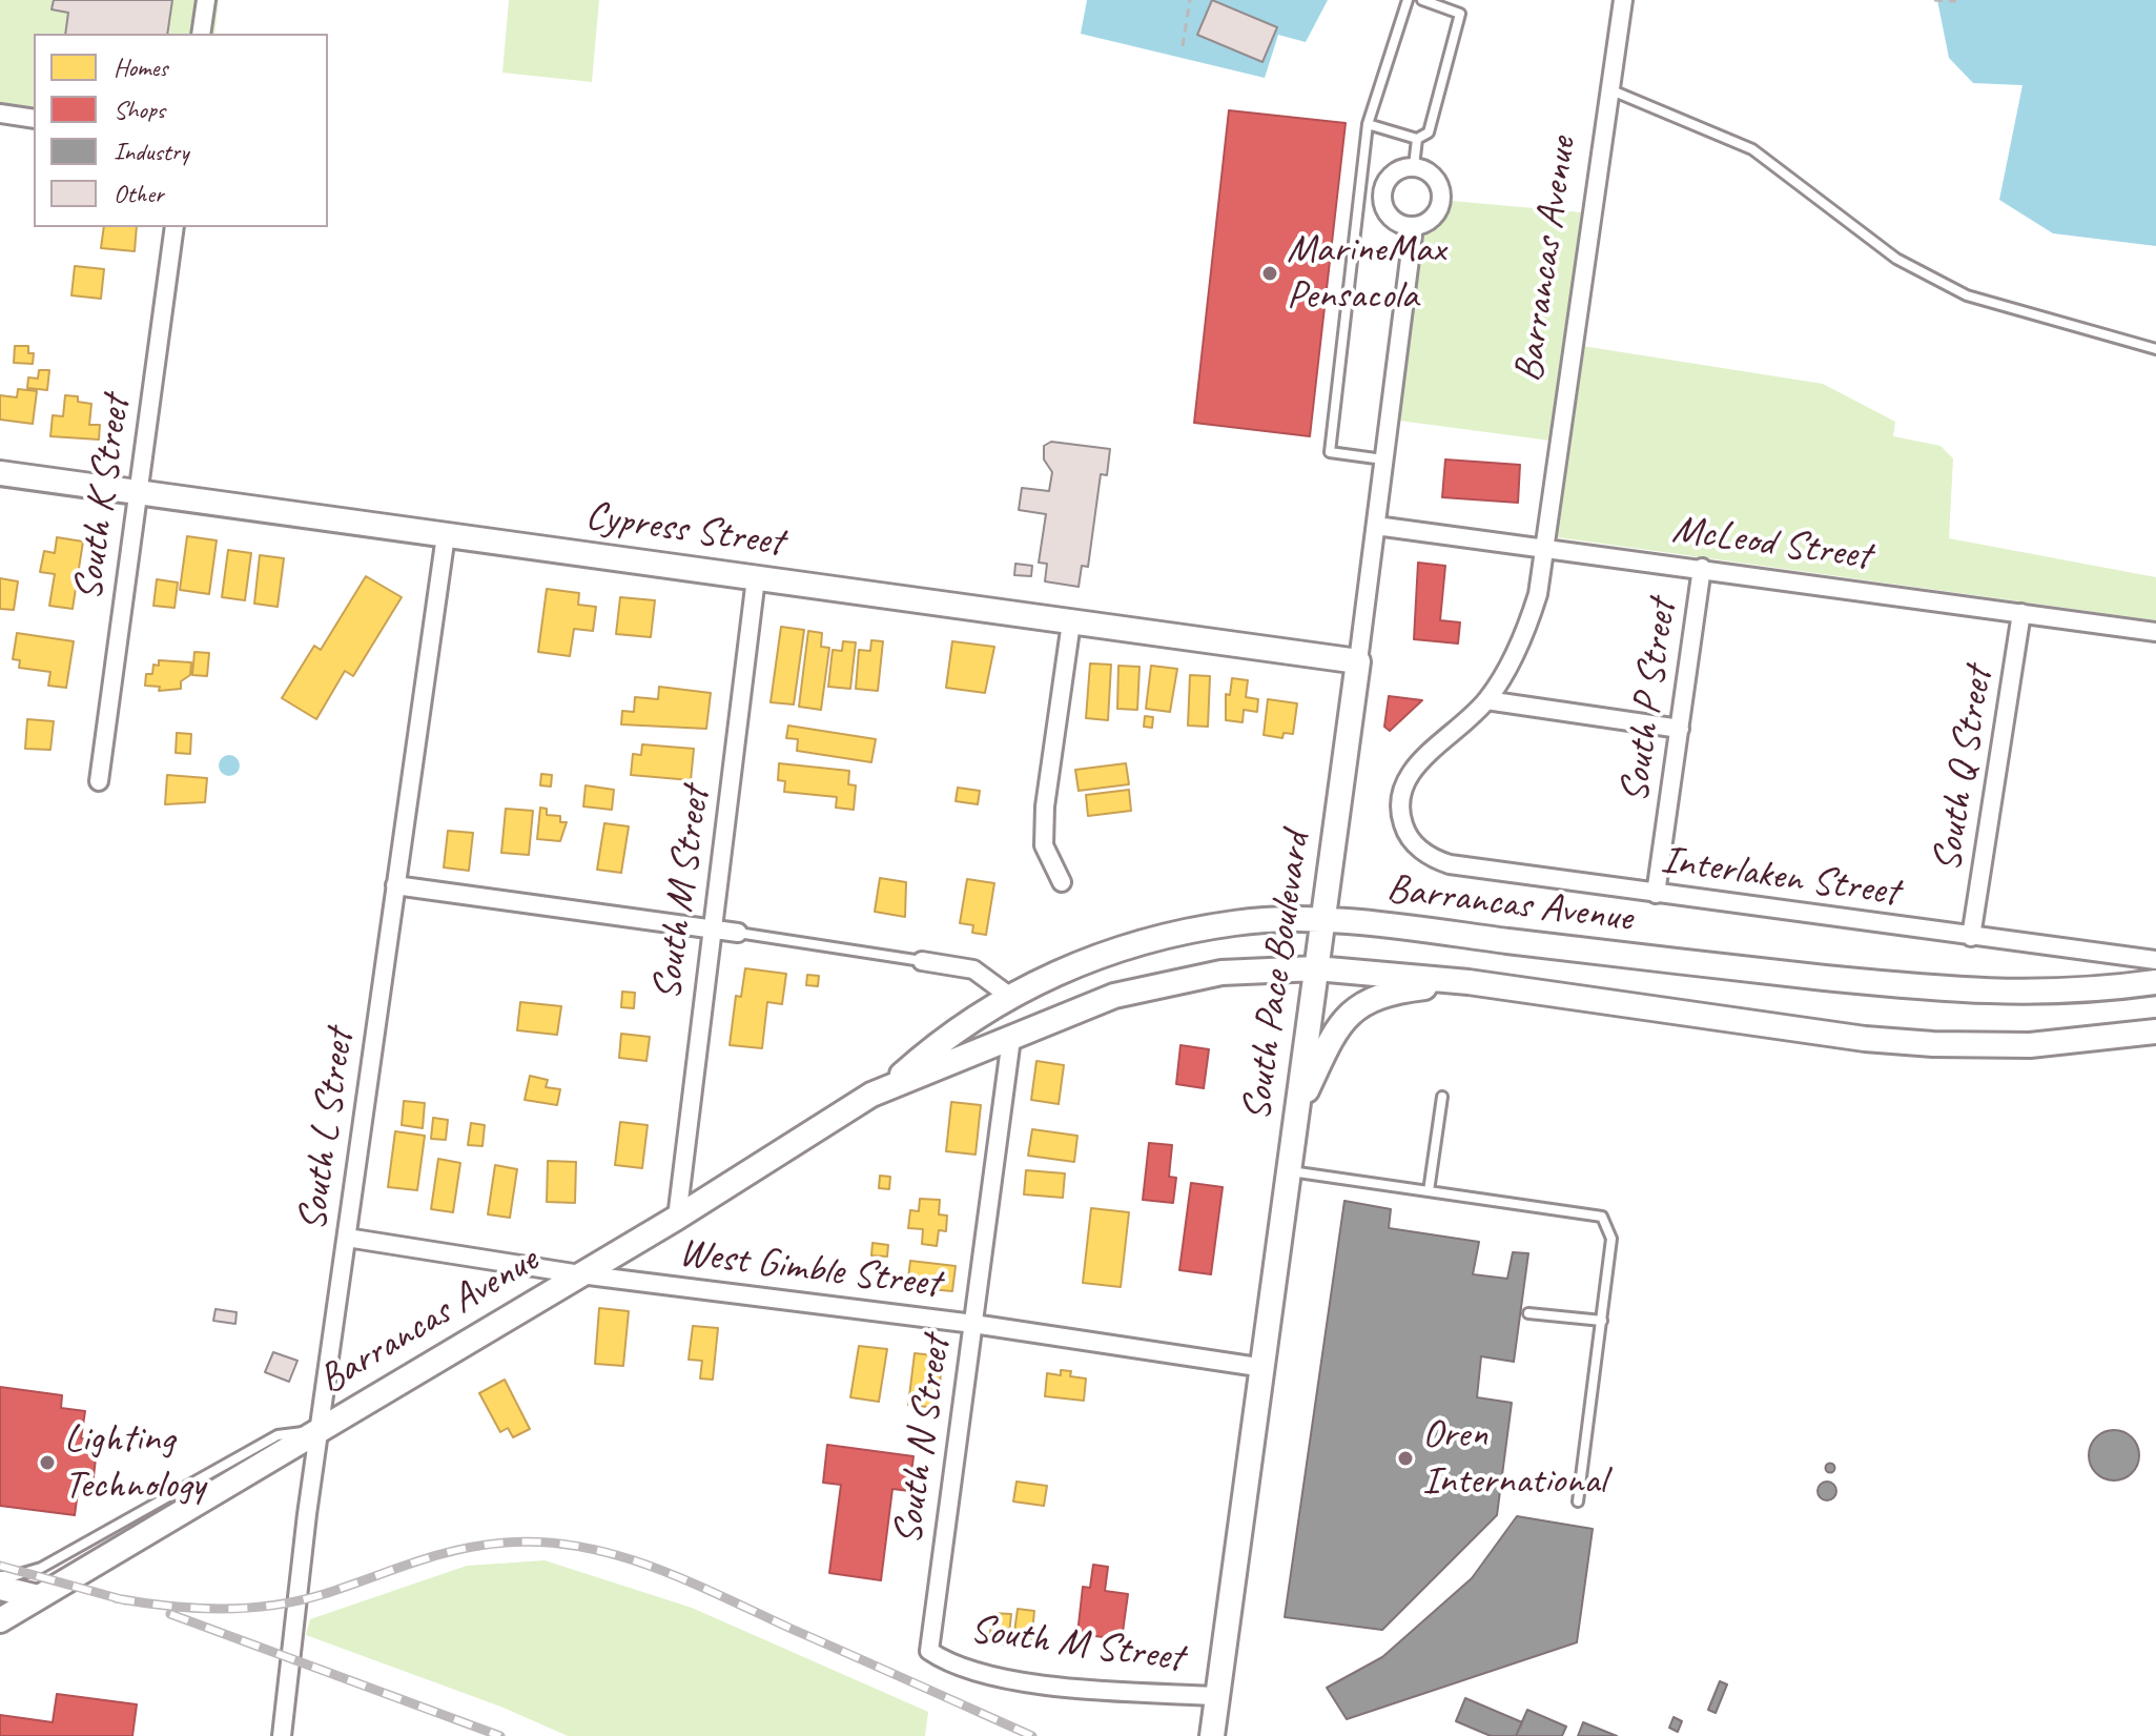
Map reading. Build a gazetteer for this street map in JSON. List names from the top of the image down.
{
  "streets": {
    "main road": ["Barrancas Avenue", "Cypress Street", "South Pace Boulevard"],
    "street": [
      "South K Street",
      "McLeod Street",
      "South P Street",
      "South Q Street",
      "Interlaken Street",
      "South M Street",
      "South L Street",
      "West Gimble Street",
      "South N Street"
    ]
  },
  "crossings": [
    ["Barrancas Avenue", "McLeod Street"],
    ["Barrancas Avenue", "Interlaken Street"],
    ["Barrancas Avenue", "South M Street"],
    ["Barrancas Avenue", "South Pace Boulevard"],
    ["Barrancas Avenue", "South L Street"],
    ["Barrancas Avenue", "West Gimble Street"],
    ["Barrancas Avenue", "South N Street"],
    ["South K Street", "Cypress Street"],
    ["Cypress Street", "South M Street"],
    ["Cypress Street", "South Pace Boulevard"],
    ["Cypress Street", "South L Street"],
    ["McLeod Street", "South P Street"],
    ["McLeod Street", "South Q Street"],
    ["McLeod Street", "South Pace Boulevard"],
    ["South P Street", "Interlaken Street"],
    ["South Q Street", "Interlaken Street"],
    ["South M Street", "South Pace Boulevard"],
    ["South M Street", "South N Street"],
    ["South Pace Boulevard", "West Gimble Street"],
    ["South L Street", "West Gimble Street"],
    ["West Gimble Street", "South N Street"]
  ],
  "places": ["MarineMax Pensacola", "Oren International", "Lighting Technology"],
  "legend": [
    "Homes",
    "Shops",
    "Industry",
    "Other"
  ]
}
